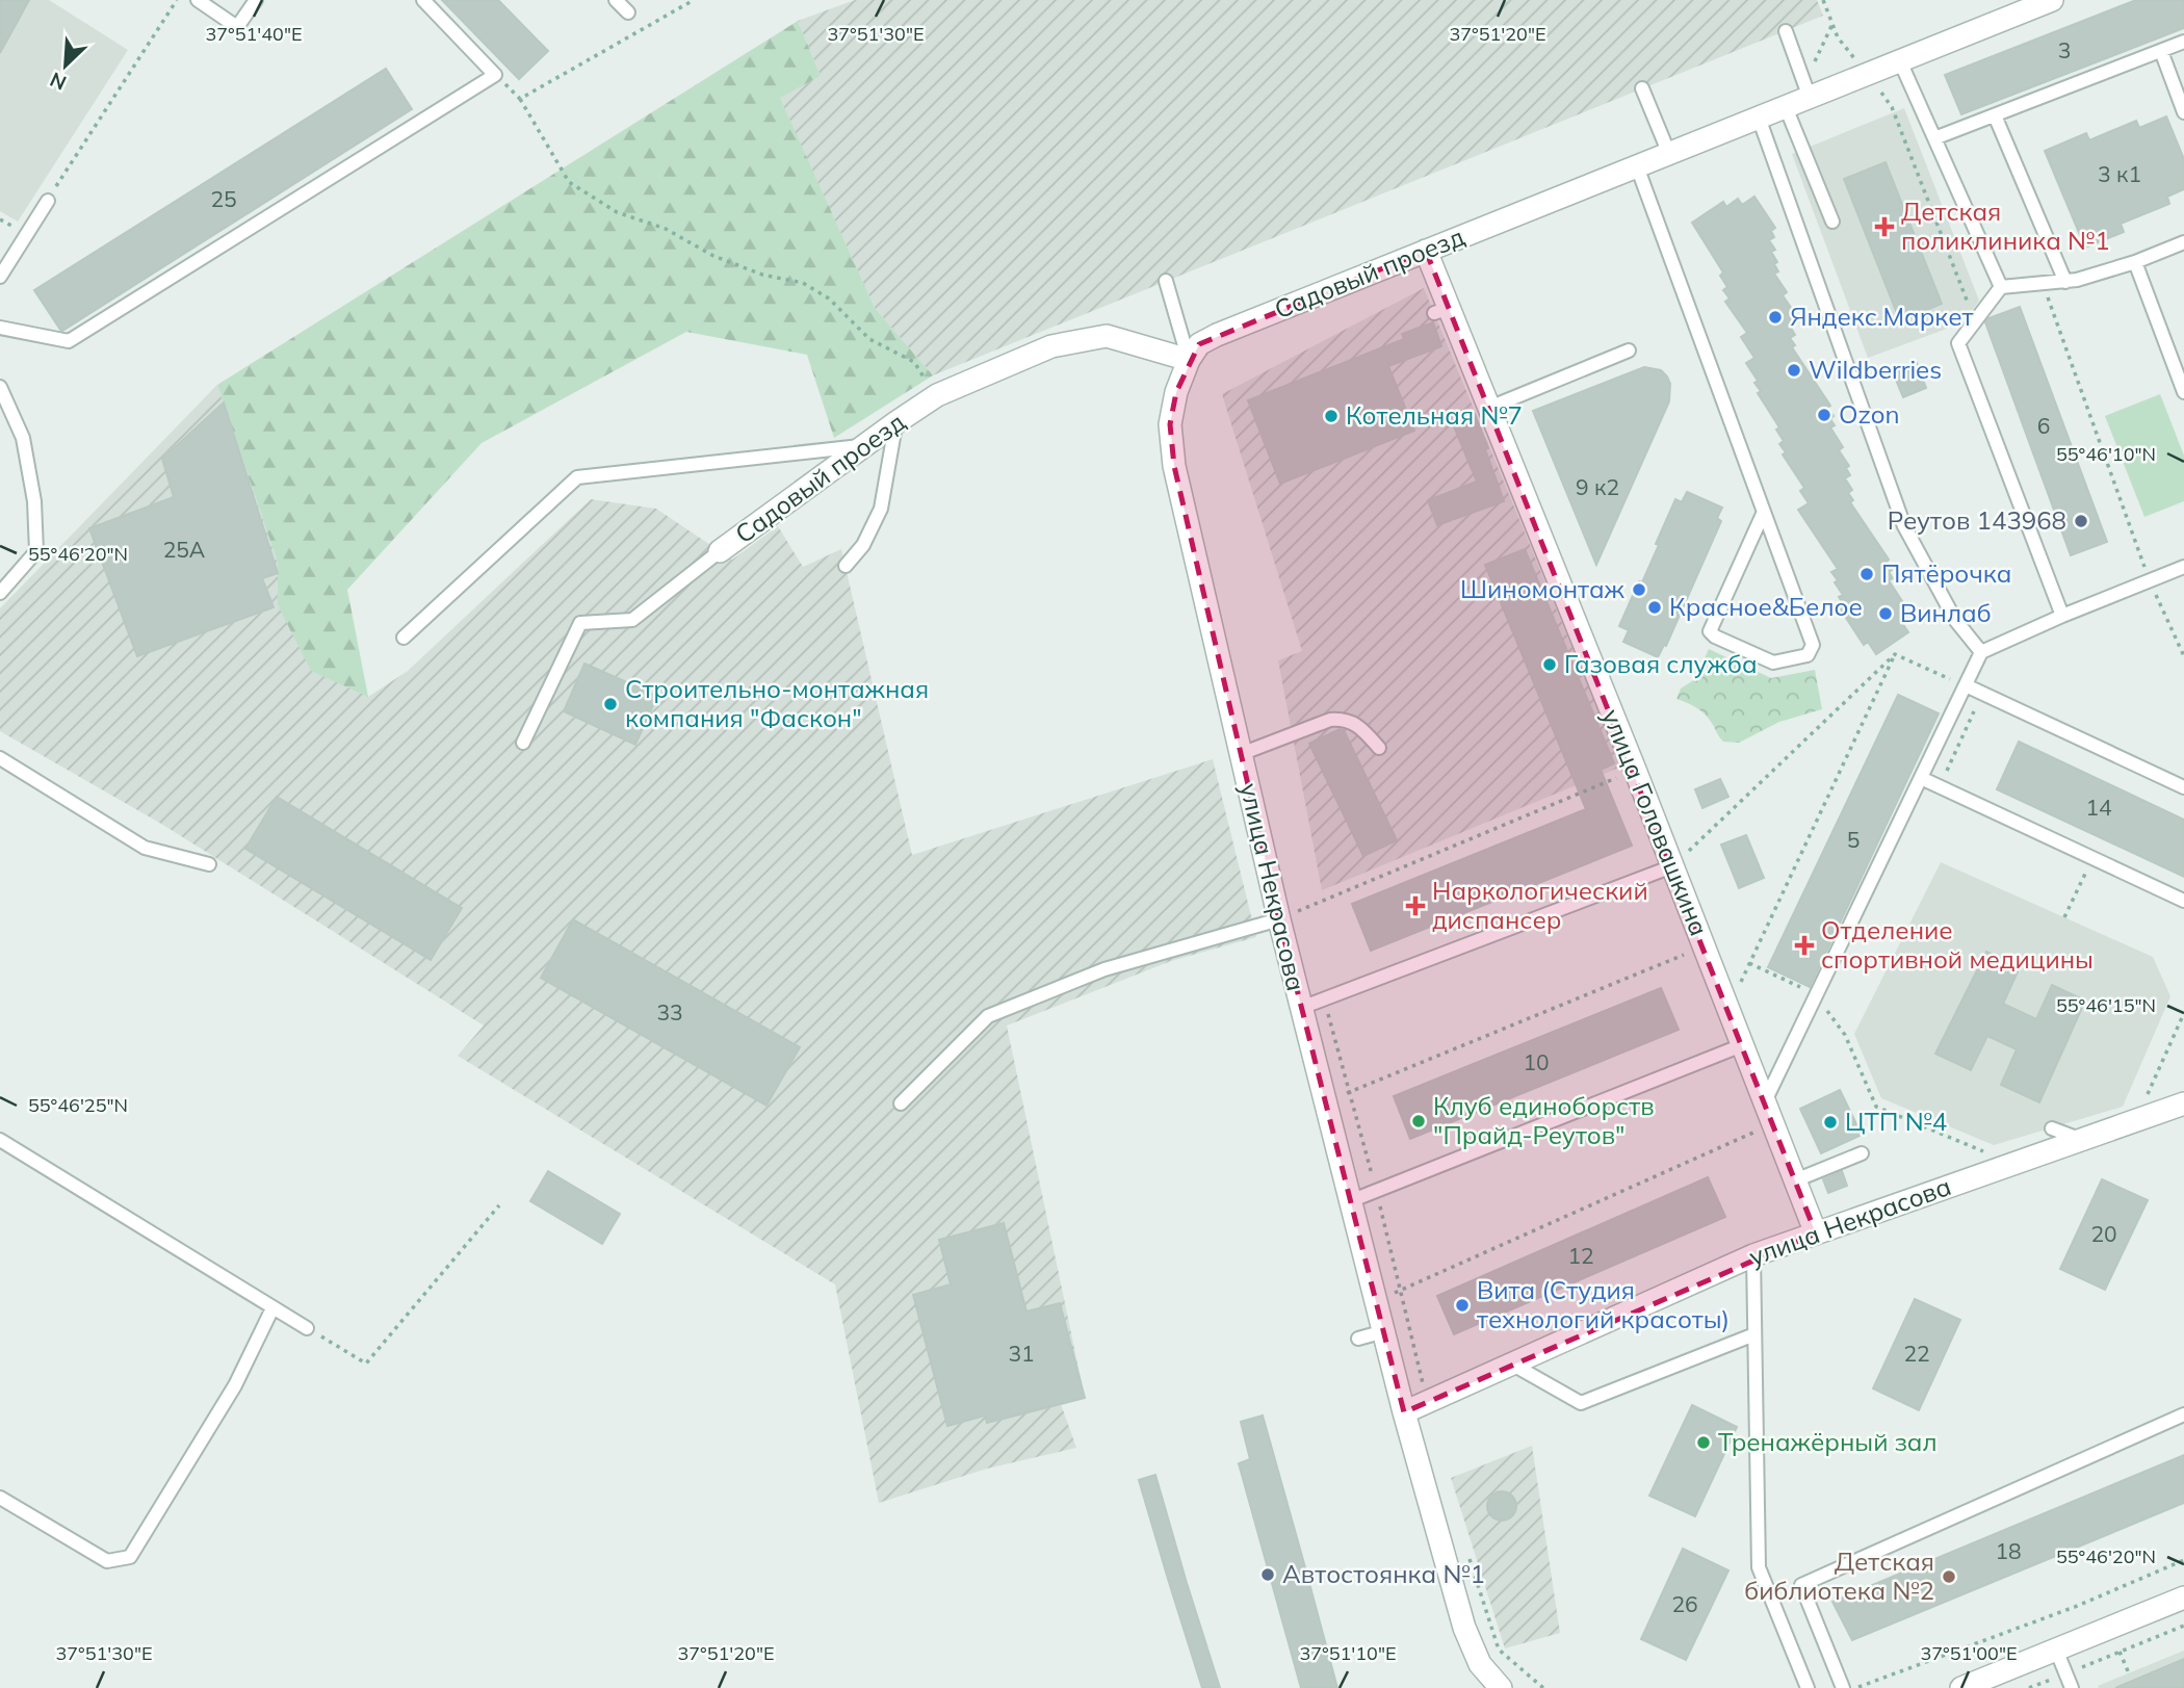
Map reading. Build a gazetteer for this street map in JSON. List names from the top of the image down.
{
  "streets": {
    "street": ["Садовый проезд", "улица Головашкина", "улица Некрасова"]
  },
  "crossings": [
    ["Садовый проезд", "улица Головашкина"],
    ["Садовый проезд", "улица Некрасова"],
    ["улица Головашкина", "улица Некрасова"]
  ],
  "places": {
    "health": ["Детская поликлиника №1", "Наркологический диспансер", "Отделение спортивной медицины"],
    "other": [
      "Яндекс.Маркет",
      "Wildberries",
      "Ozon",
      "Котельная №7",
      "Реутов 143968",
      "Пятёрочка",
      "Шиномонтаж",
      "Красное&Белое",
      "Винлаб",
      "Газовая служба",
      "Строительно-монтажная компания \"Фаскон\"",
      "Клуб единоборств \"Прайд-Реутов\"",
      "ЦТП №4",
      "Вита (Студия технологий красоты)",
      "Тренажёрный зал",
      "Автостоянка №1",
      "Детская библиотека №2"
    ]
  },
  "house_numbers": [
    "3",
    "3 к1",
    "25",
    "6",
    "9 к2",
    "25А",
    "14",
    "5",
    "33",
    "10",
    "20",
    "12",
    "31",
    "22",
    "18",
    "26"
  ],
  "north": "bottom left",
  "coordinates": [
    "37°51'40\"E",
    "37°51'30\"E",
    "37°51'20\"E",
    "55°46'10\"N",
    "55°46'20\"N",
    "55°46'15\"N",
    "55°46'25\"N",
    "37°51'10\"E",
    "37°51'00\"E"
  ]
}
